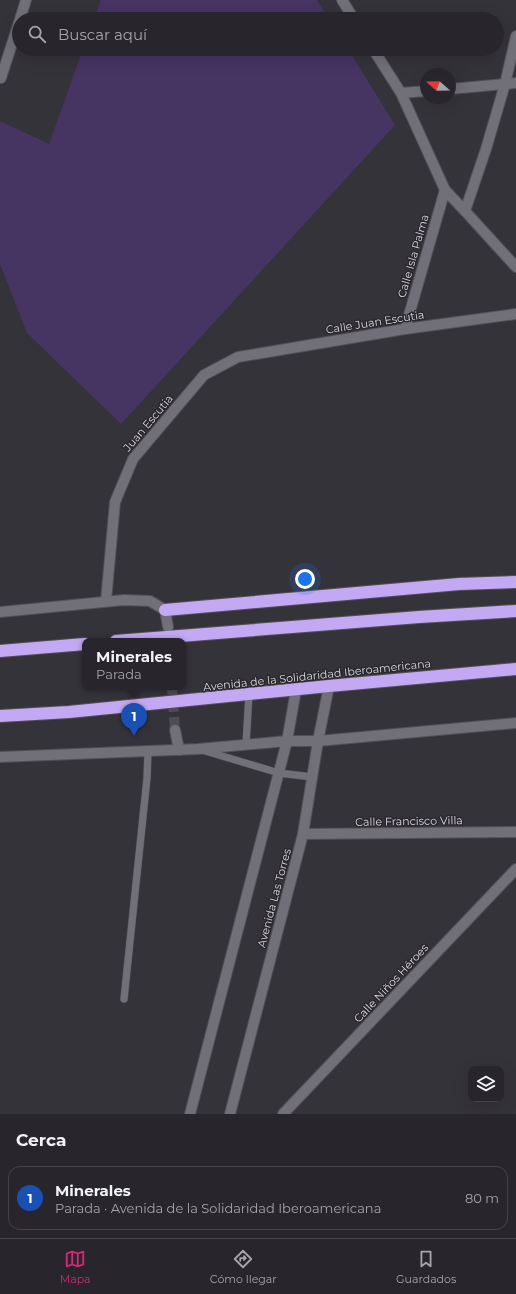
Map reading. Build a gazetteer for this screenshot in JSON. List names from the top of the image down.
{
  "streets": {
    "highway": ["Avenida de la Solidaridad Iberoamericana"],
    "street": [
      "Calle Isla Palma",
      "Calle Juan Escutia",
      "Juan Escutia",
      "Calle Francisco Villa",
      "Avenida Las Torres",
      "Calle Niños Héroes"
    ]
  },
  "crossings": [
    ["Calle Isla Palma", "Calle Juan Escutia"],
    ["Calle Juan Escutia", "Juan Escutia"],
    ["Avenida de la Solidaridad Iberoamericana", "Avenida Las Torres"],
    ["Calle Francisco Villa", "Avenida Las Torres"]
  ],
  "north": "left",
  "page": {
    "search": "Buscar aquí",
    "popup": ["Minerales", "Parada"],
    "pins": "1",
    "heading": "Cerca",
    "list": [
      {
        "mark": "1",
        "name": "Minerales",
        "note": "Parada · Avenida de la Solidaridad Iberoamericana",
        "value": "80 m"
      }
    ],
    "nav": ["Mapa", "Cómo llegar", "Guardados"]
  }
}
